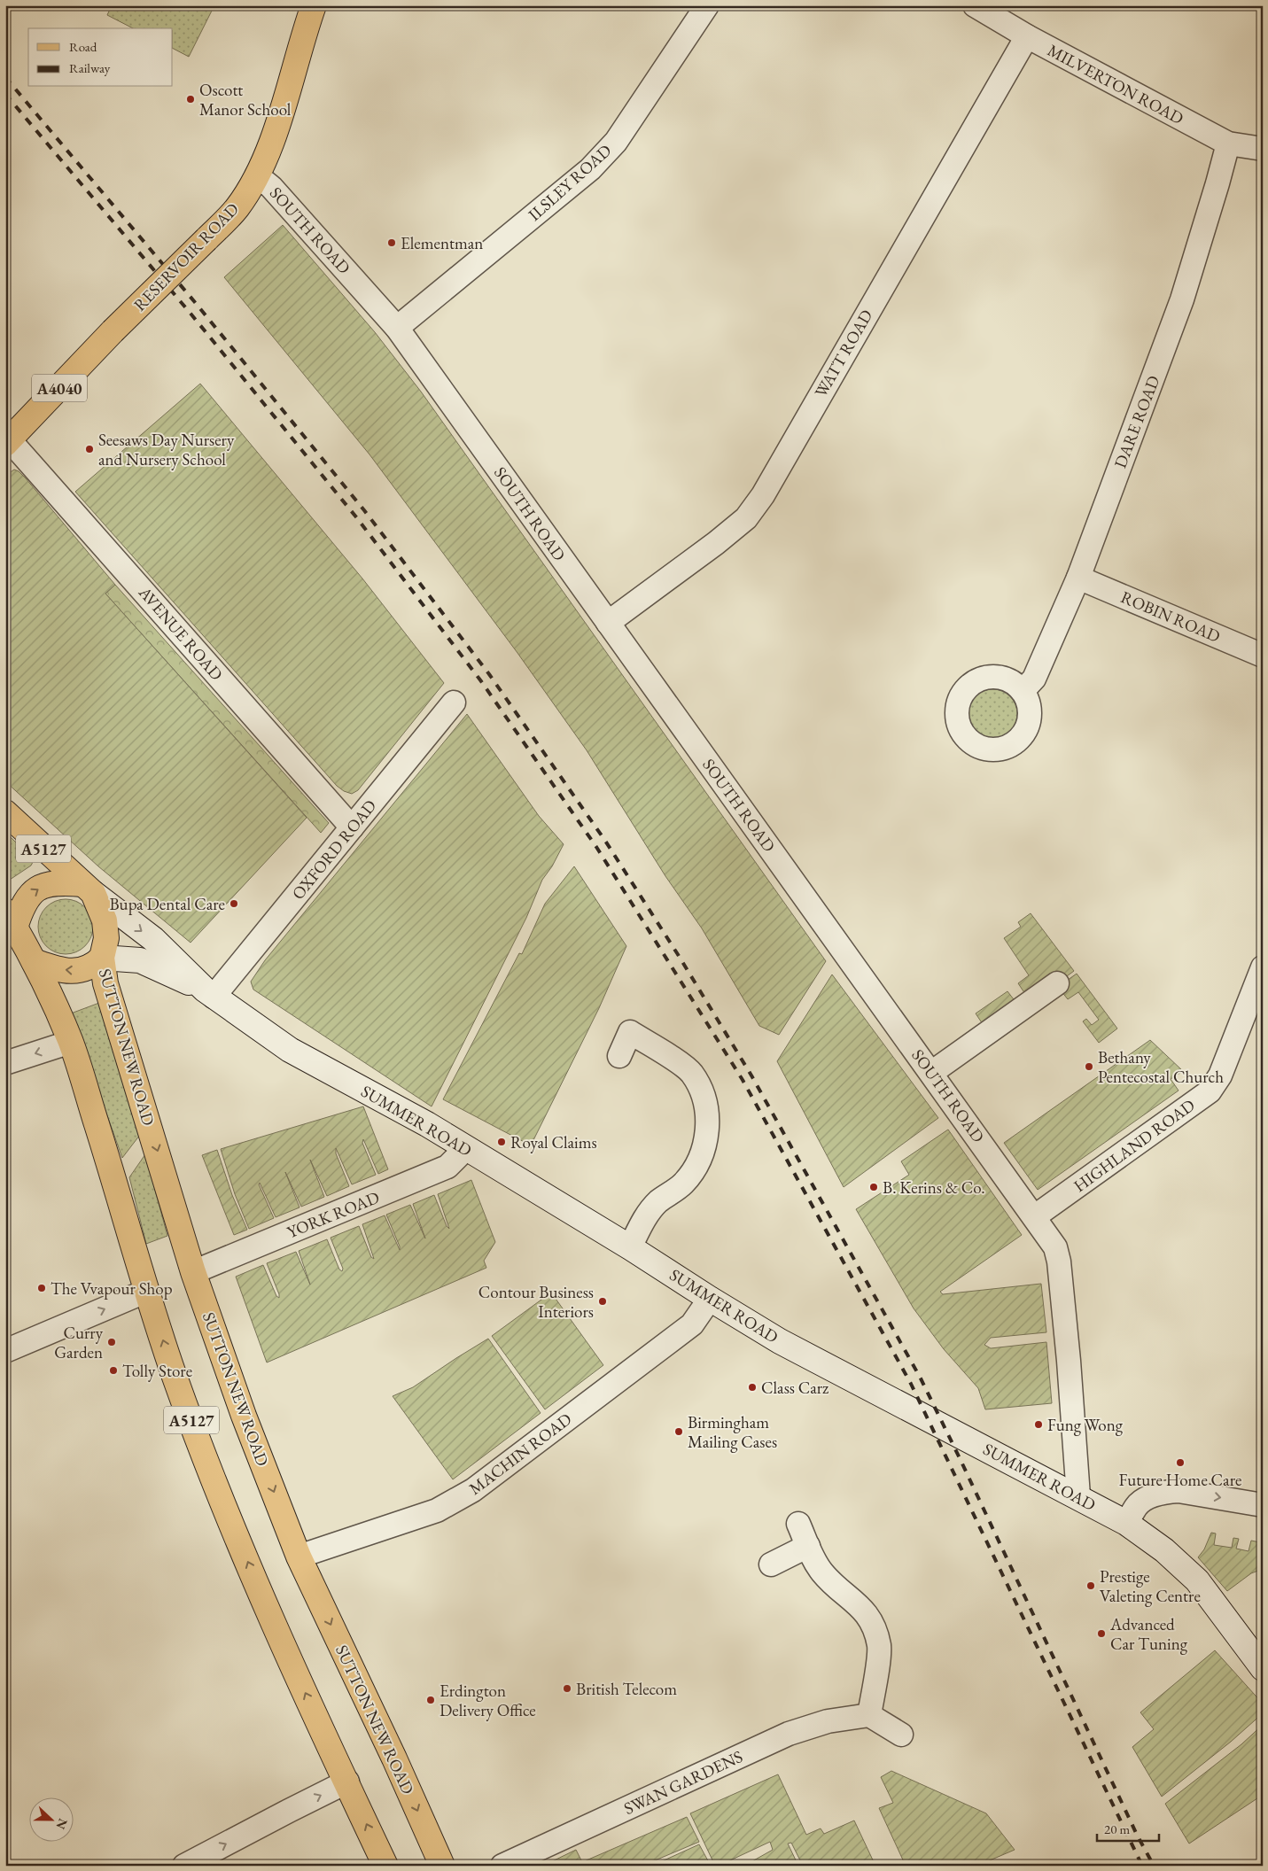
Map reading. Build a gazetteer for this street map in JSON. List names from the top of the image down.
{
  "streets": {
    "main road": [
      "RESERVOIR ROAD",
      "A4040",
      "A5127",
      "SUTTON NEW ROAD",
      "SUMMER ROAD"
    ],
    "street": [
      "MILVERTON ROAD",
      "ILSLEY ROAD",
      "SOUTH ROAD",
      "WATT ROAD",
      "DARE ROAD",
      "ROBIN ROAD",
      "AVENUE ROAD",
      "OXFORD ROAD",
      "HIGHLAND ROAD",
      "YORK ROAD",
      "MACHIN ROAD",
      "SWAN GARDENS"
    ]
  },
  "crossings": [
    ["MILVERTON ROAD", "WATT ROAD"],
    ["MILVERTON ROAD", "DARE ROAD"],
    ["ILSLEY ROAD", "SOUTH ROAD"],
    ["SOUTH ROAD", "RESERVOIR ROAD"],
    ["SOUTH ROAD", "WATT ROAD"],
    ["SOUTH ROAD", "SUMMER ROAD"],
    ["SOUTH ROAD", "HIGHLAND ROAD"],
    ["RESERVOIR ROAD", "AVENUE ROAD"],
    ["DARE ROAD", "ROBIN ROAD"],
    ["AVENUE ROAD", "OXFORD ROAD"],
    ["A5127", "SUTTON NEW ROAD"],
    ["A5127", "SUMMER ROAD"],
    ["OXFORD ROAD", "SUMMER ROAD"],
    ["SUTTON NEW ROAD", "SUMMER ROAD"],
    ["SUTTON NEW ROAD", "YORK ROAD"],
    ["SUTTON NEW ROAD", "MACHIN ROAD"],
    ["SUMMER ROAD", "YORK ROAD"],
    ["SUMMER ROAD", "MACHIN ROAD"]
  ],
  "places": [
    "Oscott Manor School",
    "Elementman",
    "Seesaws Day Nursery and Nursery School",
    "Bupa Dental Care",
    "Bethany Pentecostal Church",
    "Royal Claims",
    "B. Kerins & Co.",
    "The Vvapour Shop",
    "Contour Business Interiors",
    "Curry Garden",
    "Tolly Store",
    "Class Carz",
    "Fung Wong",
    "Birmingham Mailing Cases",
    "Future Home Care",
    "Prestige Valeting Centre",
    "Advanced Car Tuning",
    "British Telecom",
    "Erdington Delivery Office"
  ],
  "legend": ["Road", "Railway"],
  "scale_bar": "20 m",
  "north": "right"
}
